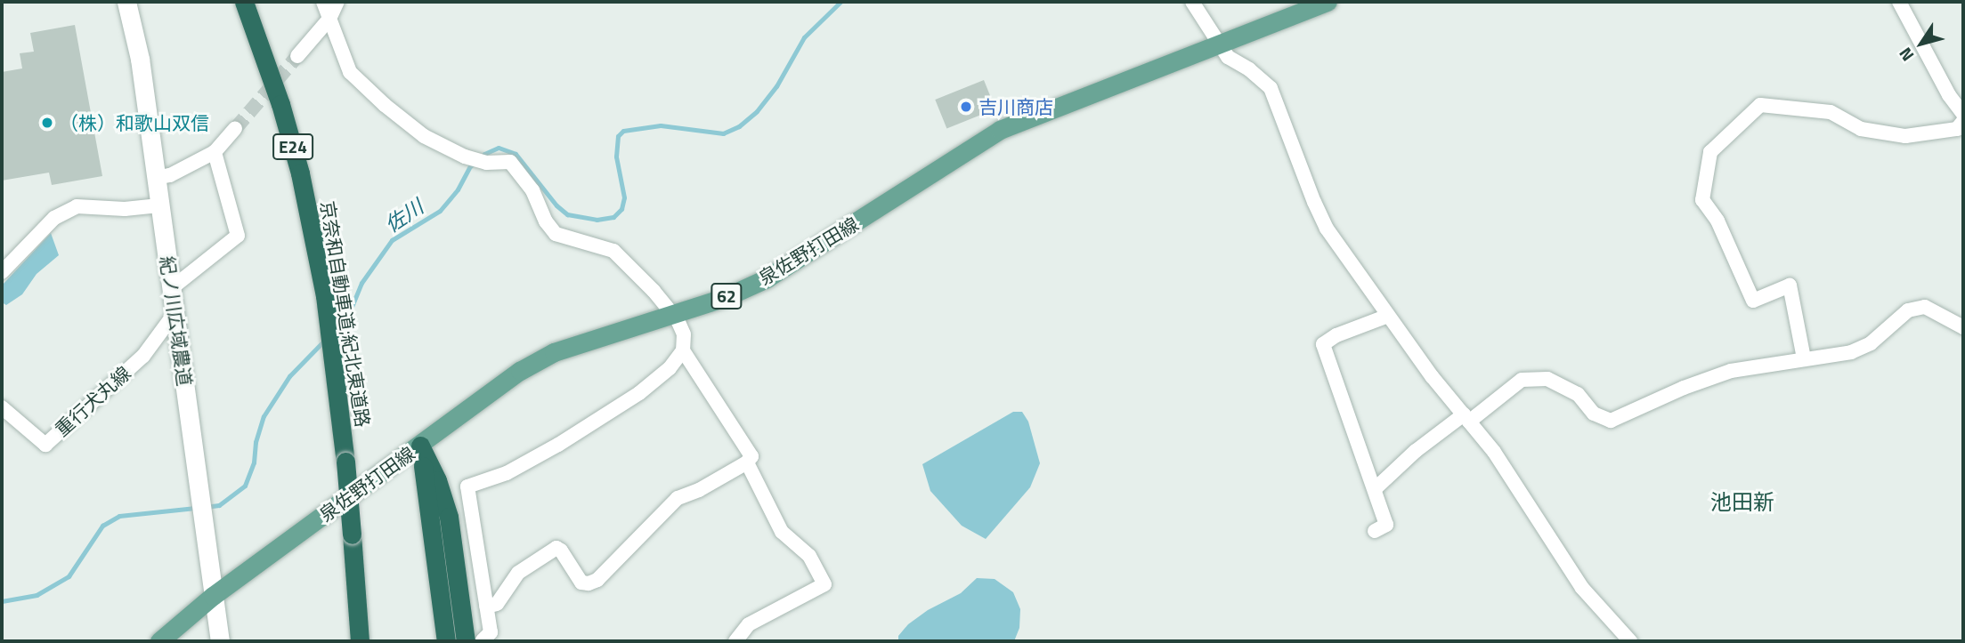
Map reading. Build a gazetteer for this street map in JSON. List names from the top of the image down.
{
  "streets": {
    "highway": ["E24", "京奈和自動車道;紀北東道路"],
    "main road": ["泉佐野打田線", "62"],
    "street": ["紀ノ川広域農道", "重行犬丸線"]
  },
  "crossings": [
    ["泉佐野打田線", "紀ノ川広域農道"],
    ["紀ノ川広域農道", "重行犬丸線"]
  ],
  "districts": ["池田新"],
  "water": ["佐川"],
  "places": ["吉川商店", "（株）和歌山双信"],
  "north": "bottom left"
}
